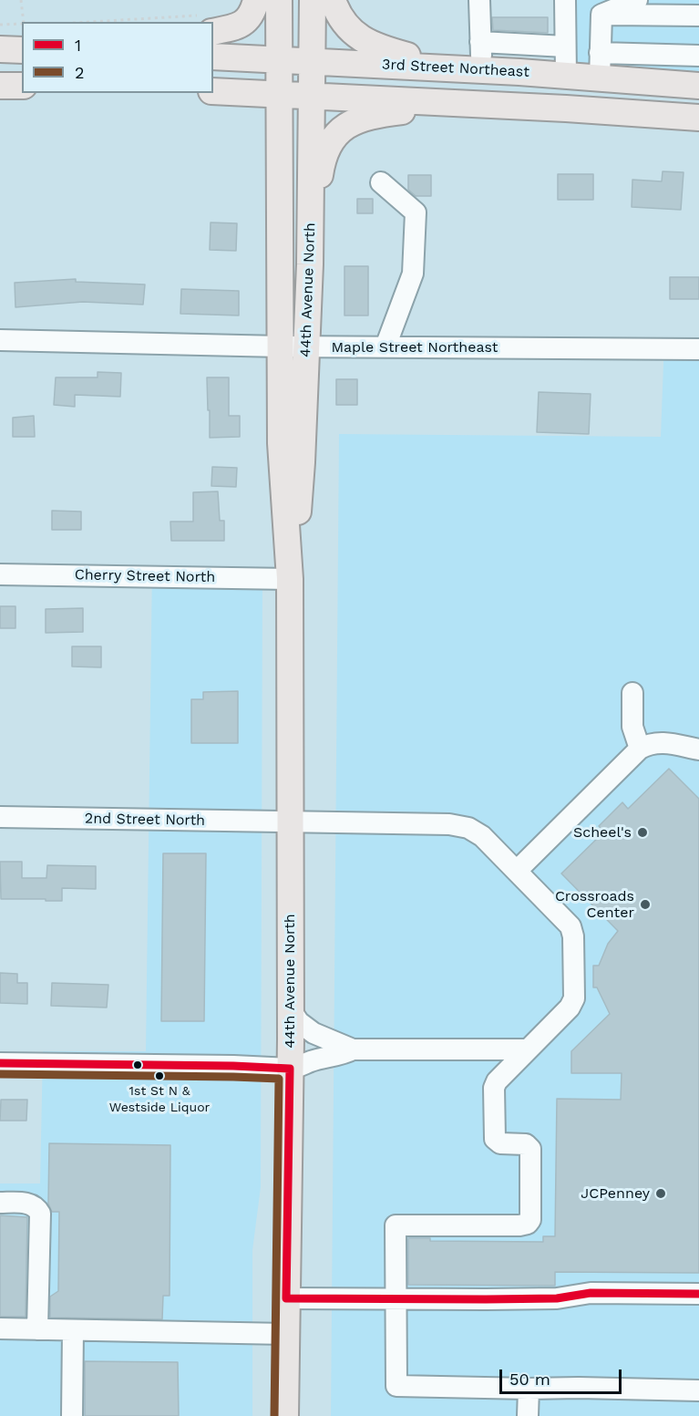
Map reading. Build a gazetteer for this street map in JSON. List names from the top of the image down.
{
  "streets": {
    "main road": ["3rd Street Northeast", "44th Avenue North"],
    "street": ["Maple Street Northeast", "Cherry Street North", "2nd Street North"]
  },
  "crossings": [
    ["3rd Street Northeast", "44th Avenue North"],
    ["44th Avenue North", "Maple Street Northeast"],
    ["44th Avenue North", "Cherry Street North"],
    ["44th Avenue North", "2nd Street North"]
  ],
  "places": [
    "Scheel's",
    "Crossroads Center",
    "1st St N & Westside Liquor",
    "JCPenney"
  ],
  "lines": ["transit line 1", "transit line 2"],
  "legend": ["1", "2"],
  "scale_bar": "50 m"
}
